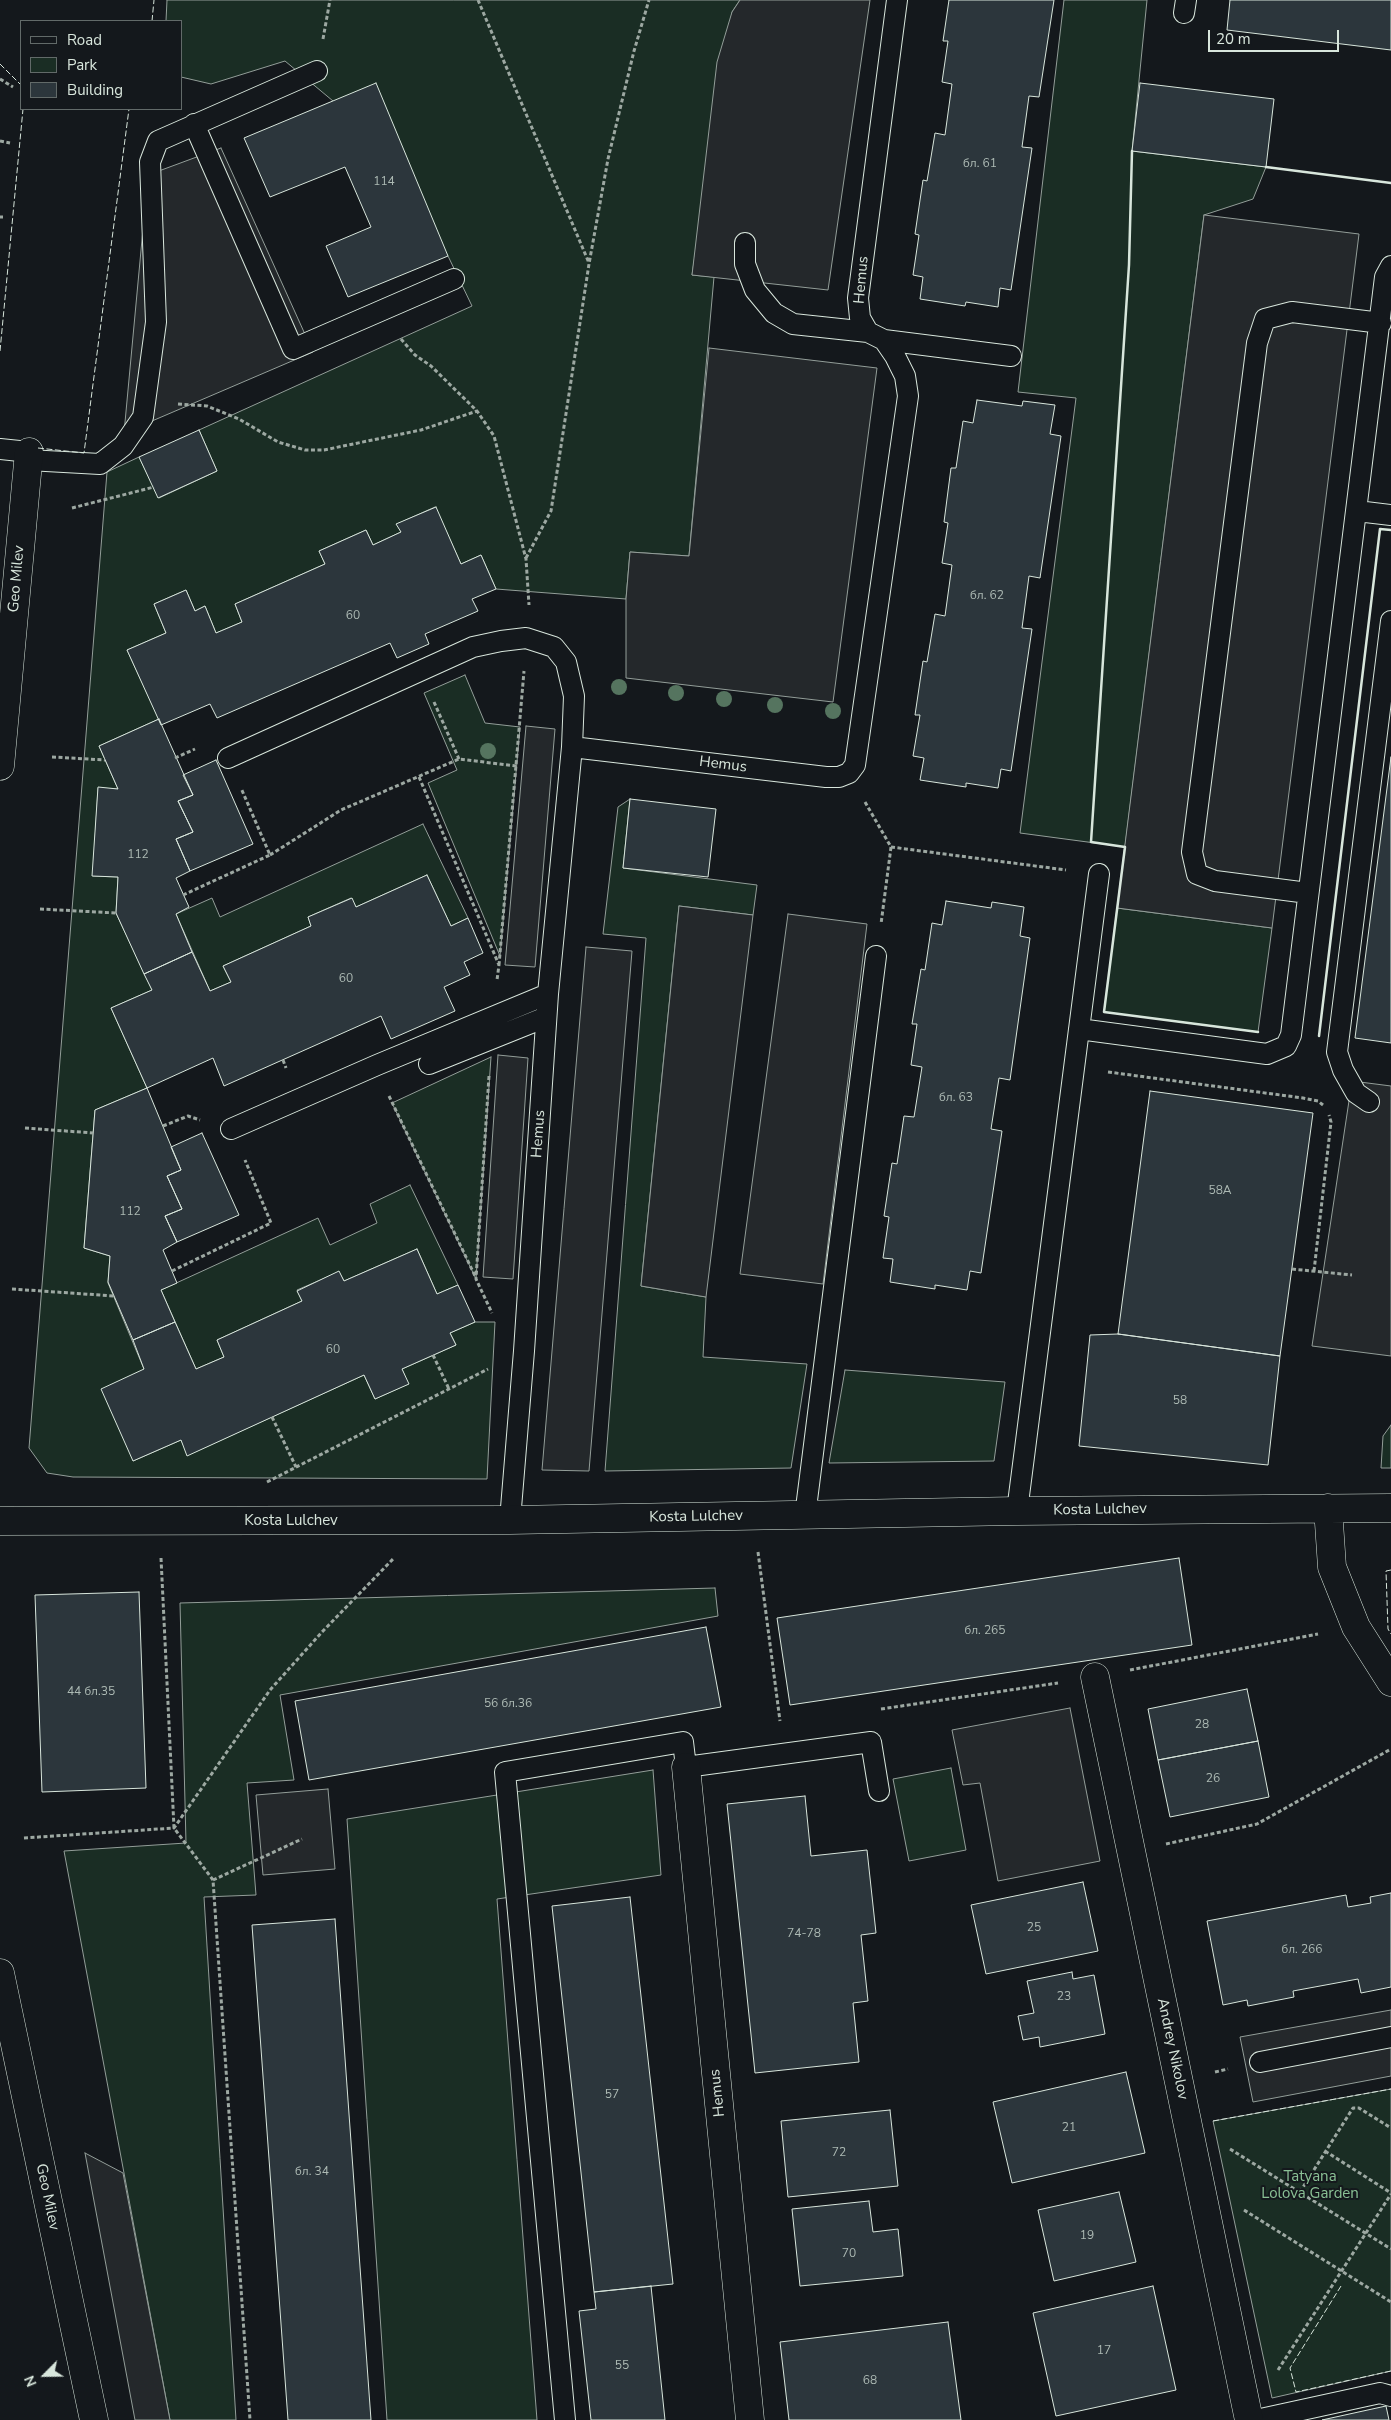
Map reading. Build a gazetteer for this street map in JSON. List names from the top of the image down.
{
  "streets": {
    "street": [
      "Hemus",
      "Geo Milev",
      "Kosta Lulchev",
      "Andrey Nikolov"
    ]
  },
  "crossings": [
    ["Hemus", "Kosta Lulchev"]
  ],
  "parks": ["Tatyana Lolova Garden"],
  "house_numbers": [
    "бл. 61",
    "114",
    "бл. 62",
    "60",
    "112",
    "60",
    "бл. 63",
    "58A",
    "112",
    "60",
    "58",
    "бл. 265",
    "44 бл.35",
    "56 бл.36",
    "28",
    "26",
    "25",
    "74-78",
    "бл. 266",
    "23",
    "57",
    "21",
    "72",
    "бл. 34",
    "19",
    "70",
    "17",
    "55",
    "68"
  ],
  "legend": ["Road", "Park", "Building"],
  "scale_bar": "20 m",
  "north": "bottom left"
}
